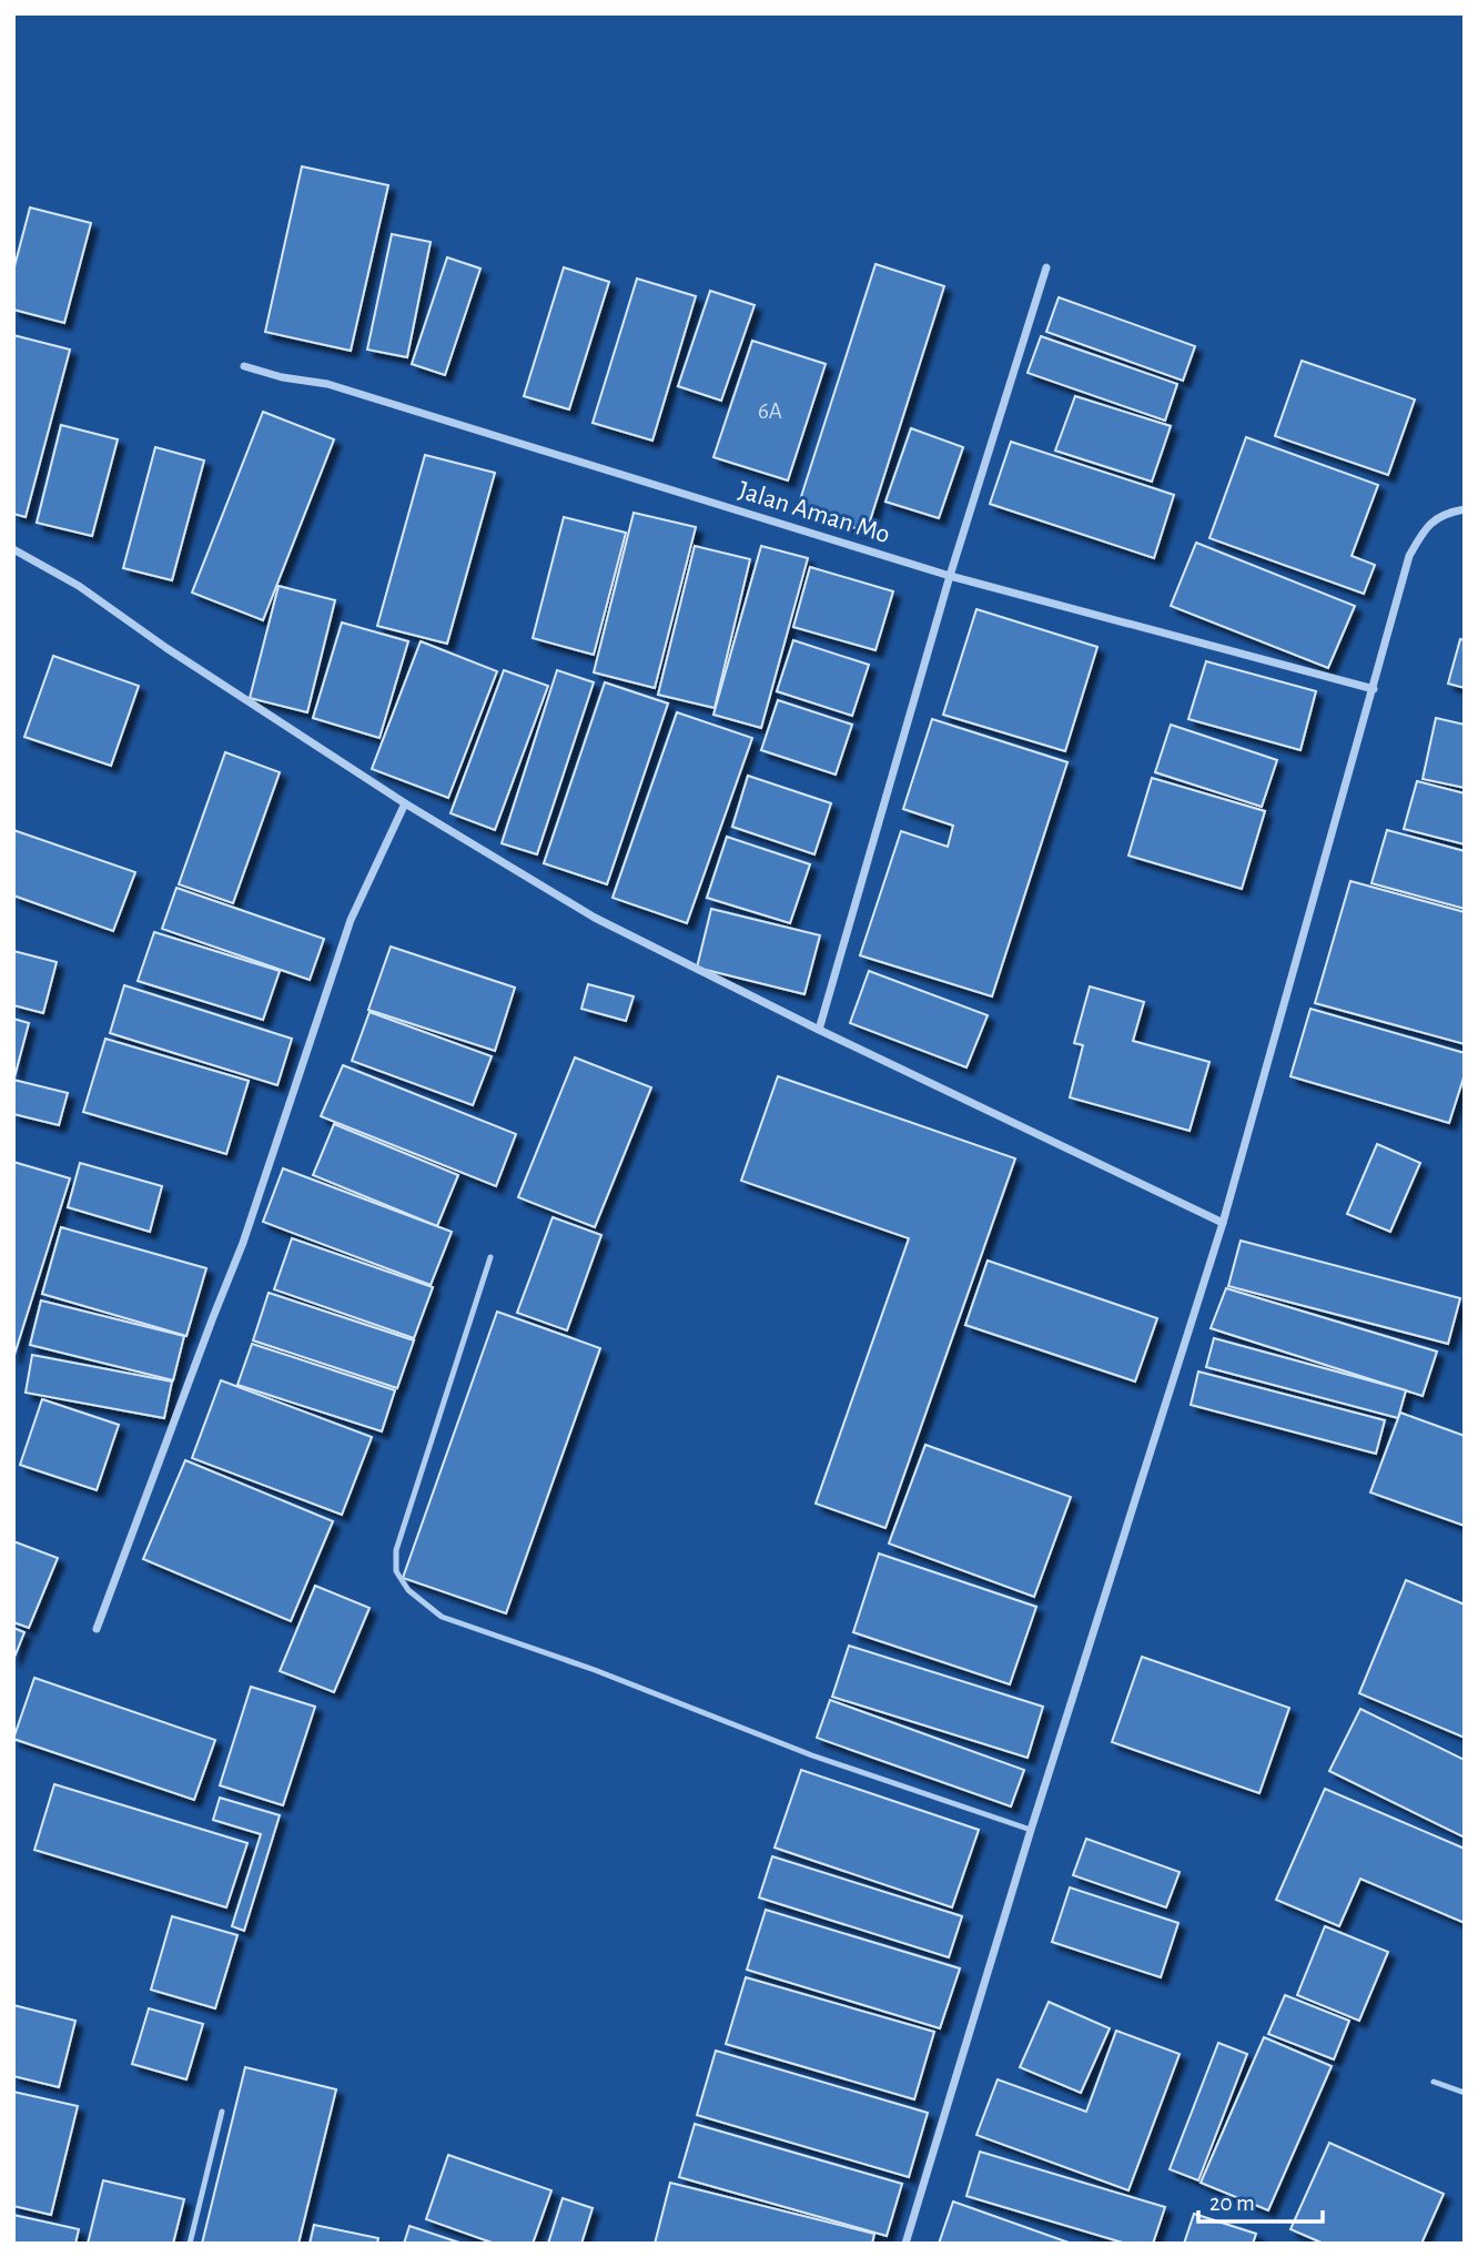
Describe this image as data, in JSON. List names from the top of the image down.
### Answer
{
  "streets": {
    "street": ["Jalan Aman Mo"]
  },
  "house_numbers": ["6A"],
  "scale_bar": "20 m"
}
